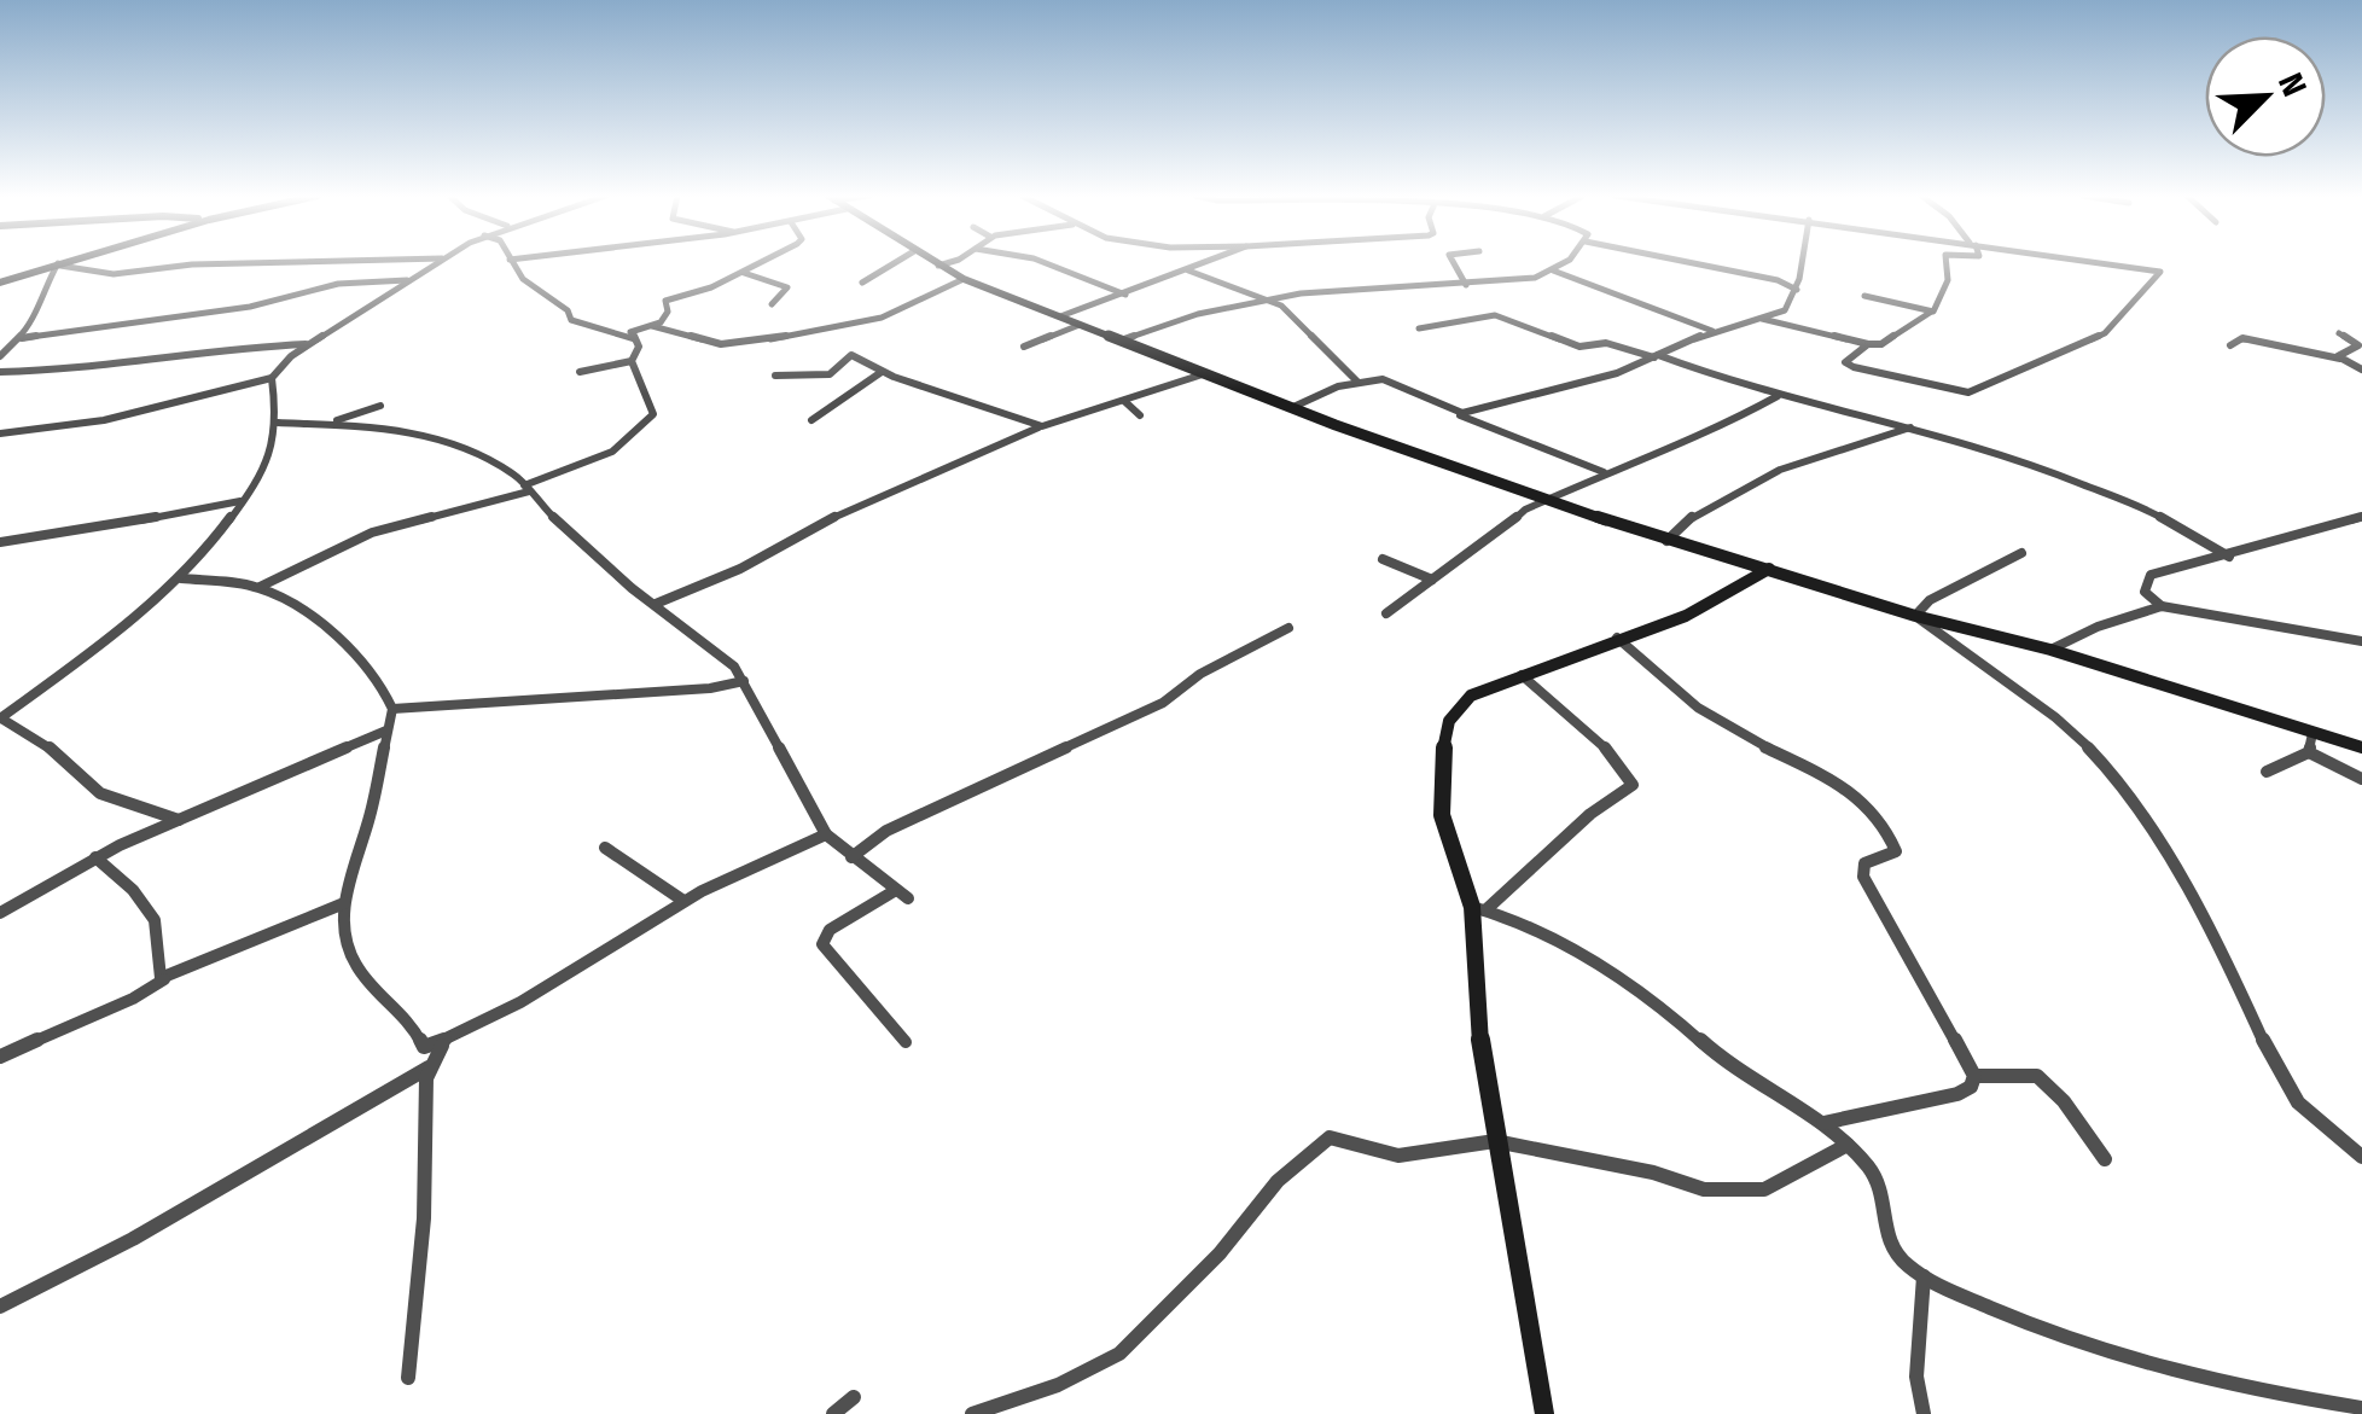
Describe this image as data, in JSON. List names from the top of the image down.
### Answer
{
  "north": "top right"
}
